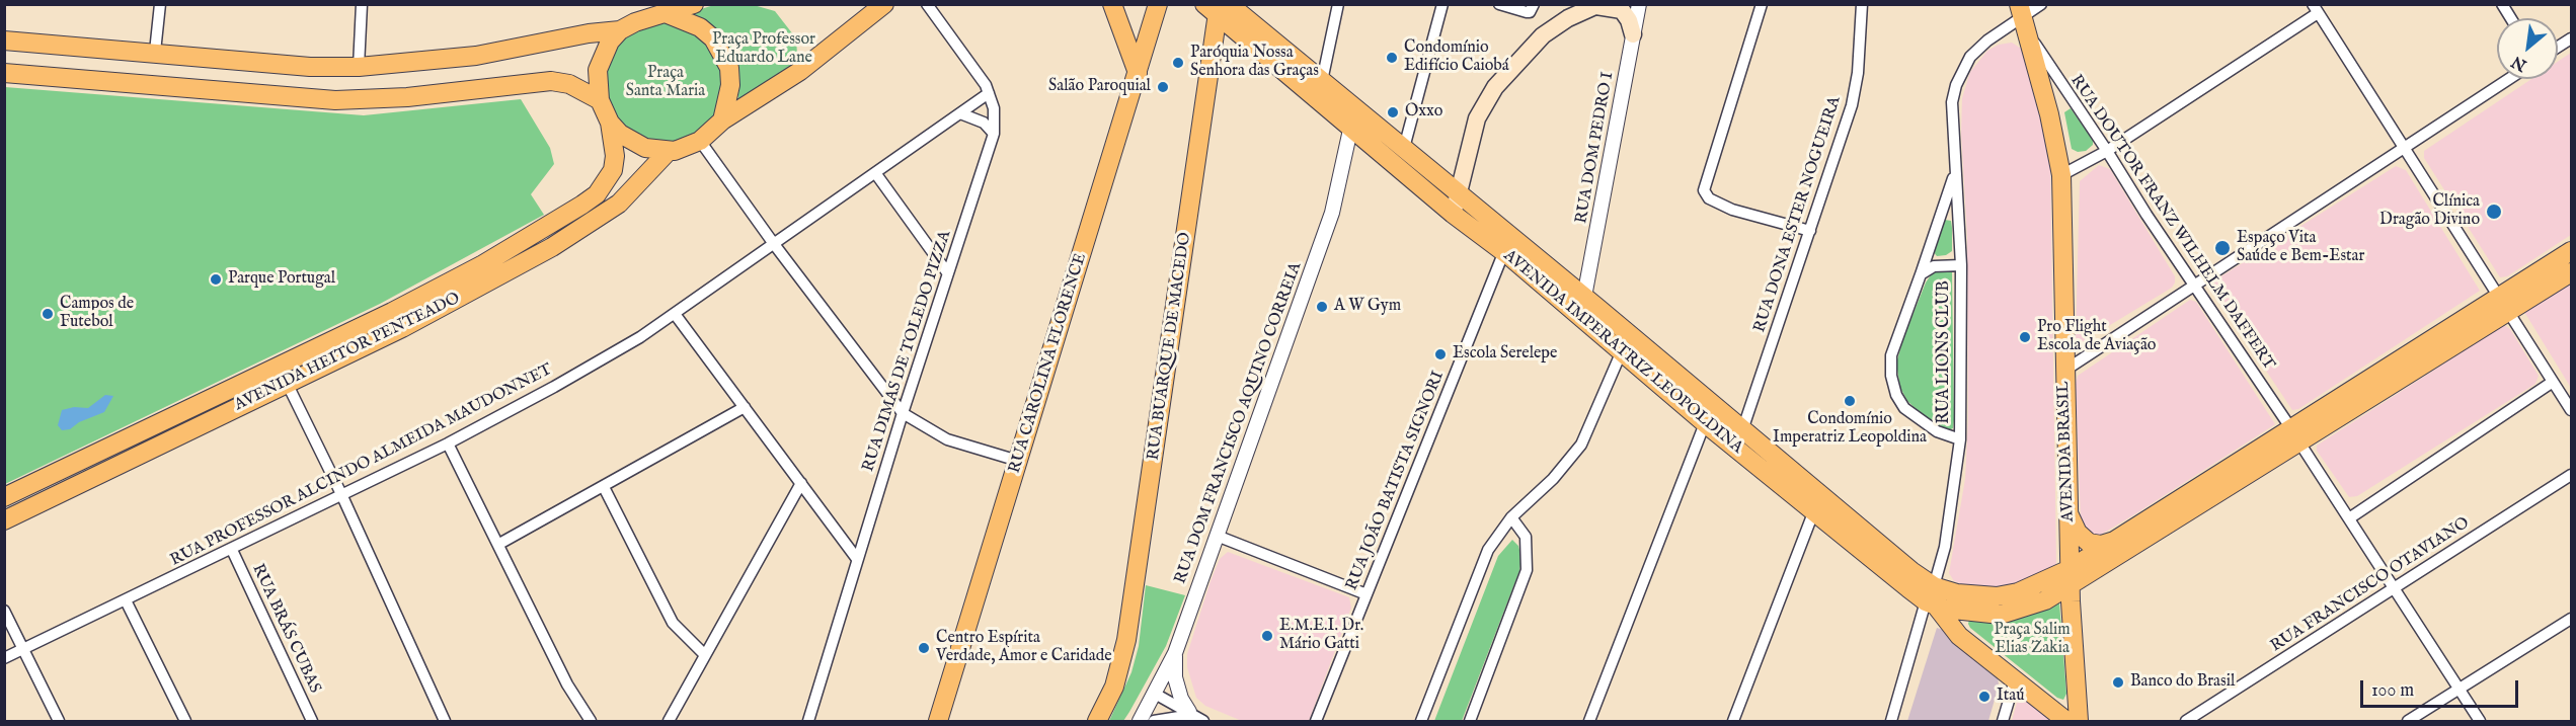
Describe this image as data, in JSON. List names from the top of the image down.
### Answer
{
  "streets": {
    "main road": [
      "RUA BUARQUE DE MACEDO",
      "AVENIDA HEITOR PENTEADO",
      "AVENIDA IMPERATRIZ LEOPOLDINA",
      "RUA CAROLINA FLORENCE",
      "AVENIDA BRASIL"
    ],
    "street": [
      "RUA DOM PEDRO I",
      "RUA DONA ESTER NOGUEIRA",
      "RUA DOUTOR FRANZ WILHELM DAFFERT",
      "RUA DIMAS DE TOLEDO PIZZA",
      "RUA LIONS CLUB",
      "RUA DOM FRANCISCO AQUINO CORREIA",
      "RUA PROFESSOR ALCINDO ALMEIDA MAUDONNET",
      "RUA JOÃO BATISTA SIGNORI",
      "RUA FRANCISCO OTAVIANO",
      "RUA BRÁS CUBAS"
    ]
  },
  "crossings": [
    ["RUA DOM PEDRO I", "AVENIDA IMPERATRIZ LEOPOLDINA"],
    ["RUA DONA ESTER NOGUEIRA", "AVENIDA IMPERATRIZ LEOPOLDINA"],
    ["RUA DOUTOR FRANZ WILHELM DAFFERT", "RUA LIONS CLUB"],
    ["RUA DOUTOR FRANZ WILHELM DAFFERT", "AVENIDA BRASIL"],
    ["RUA DOUTOR FRANZ WILHELM DAFFERT", "RUA FRANCISCO OTAVIANO"],
    ["RUA BUARQUE DE MACEDO", "AVENIDA IMPERATRIZ LEOPOLDINA"],
    ["RUA DIMAS DE TOLEDO PIZZA", "RUA PROFESSOR ALCINDO ALMEIDA MAUDONNET"],
    ["AVENIDA IMPERATRIZ LEOPOLDINA", "RUA LIONS CLUB"],
    ["AVENIDA IMPERATRIZ LEOPOLDINA", "RUA DOM FRANCISCO AQUINO CORREIA"],
    ["AVENIDA IMPERATRIZ LEOPOLDINA", "AVENIDA BRASIL"],
    ["AVENIDA IMPERATRIZ LEOPOLDINA", "RUA JOÃO BATISTA SIGNORI"],
    ["RUA LIONS CLUB", "AVENIDA BRASIL"],
    ["RUA PROFESSOR ALCINDO ALMEIDA MAUDONNET", "RUA BRÁS CUBAS"]
  ],
  "parks": ["Praça Professor Eduardo Lane", "Praça Santa Maria", "Praça Salim Elias Zakia"],
  "places": [
    "Condomínio Edifício Caiobá",
    "Paróquia Nossa Senhora das Graças",
    "Salão Paroquial",
    "Oxxo",
    "Clínica Dragão Divino",
    "Espaço Vita Saúde e Bem-Estar",
    "Parque Portugal",
    "A W Gym",
    "Campos de Futebol",
    "Pro Flight Escola de Aviação",
    "Escola Serelepe",
    "Condomínio Imperatriz Leopoldina",
    "E.M.E.I. Dr. Mário Gatti",
    "Centro Espírita Verdade, Amor e Caridade",
    "Banco do Brasil",
    "Itaú"
  ],
  "scale_bar": "100 m",
  "north": "bottom left"
}
